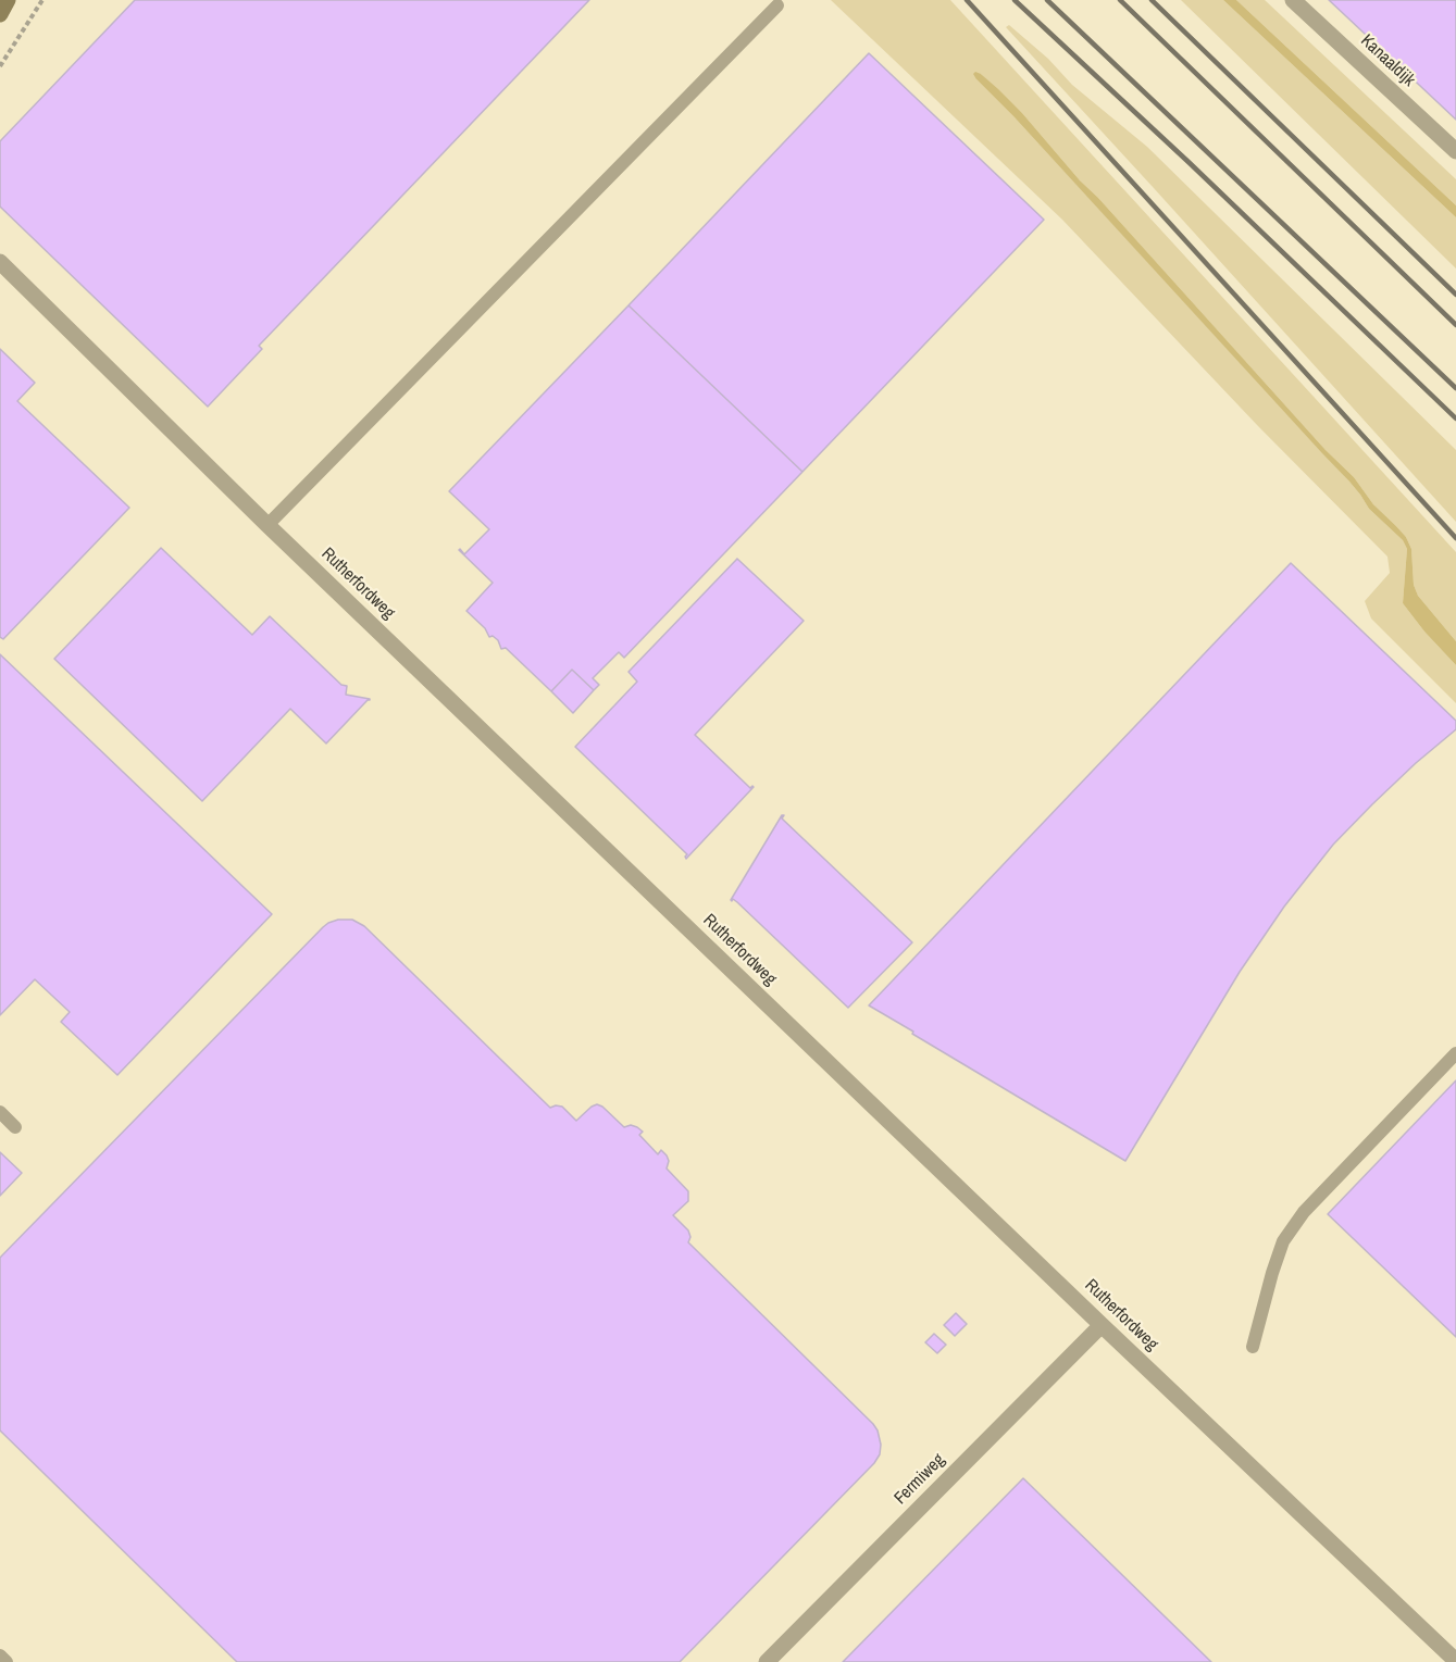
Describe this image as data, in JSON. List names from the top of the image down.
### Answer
{
  "streets": {
    "street": ["Kanaaldijk", "Rutherfordweg", "Fermiweg"]
  },
  "crossings": [
    ["Rutherfordweg", "Fermiweg"]
  ]
}
